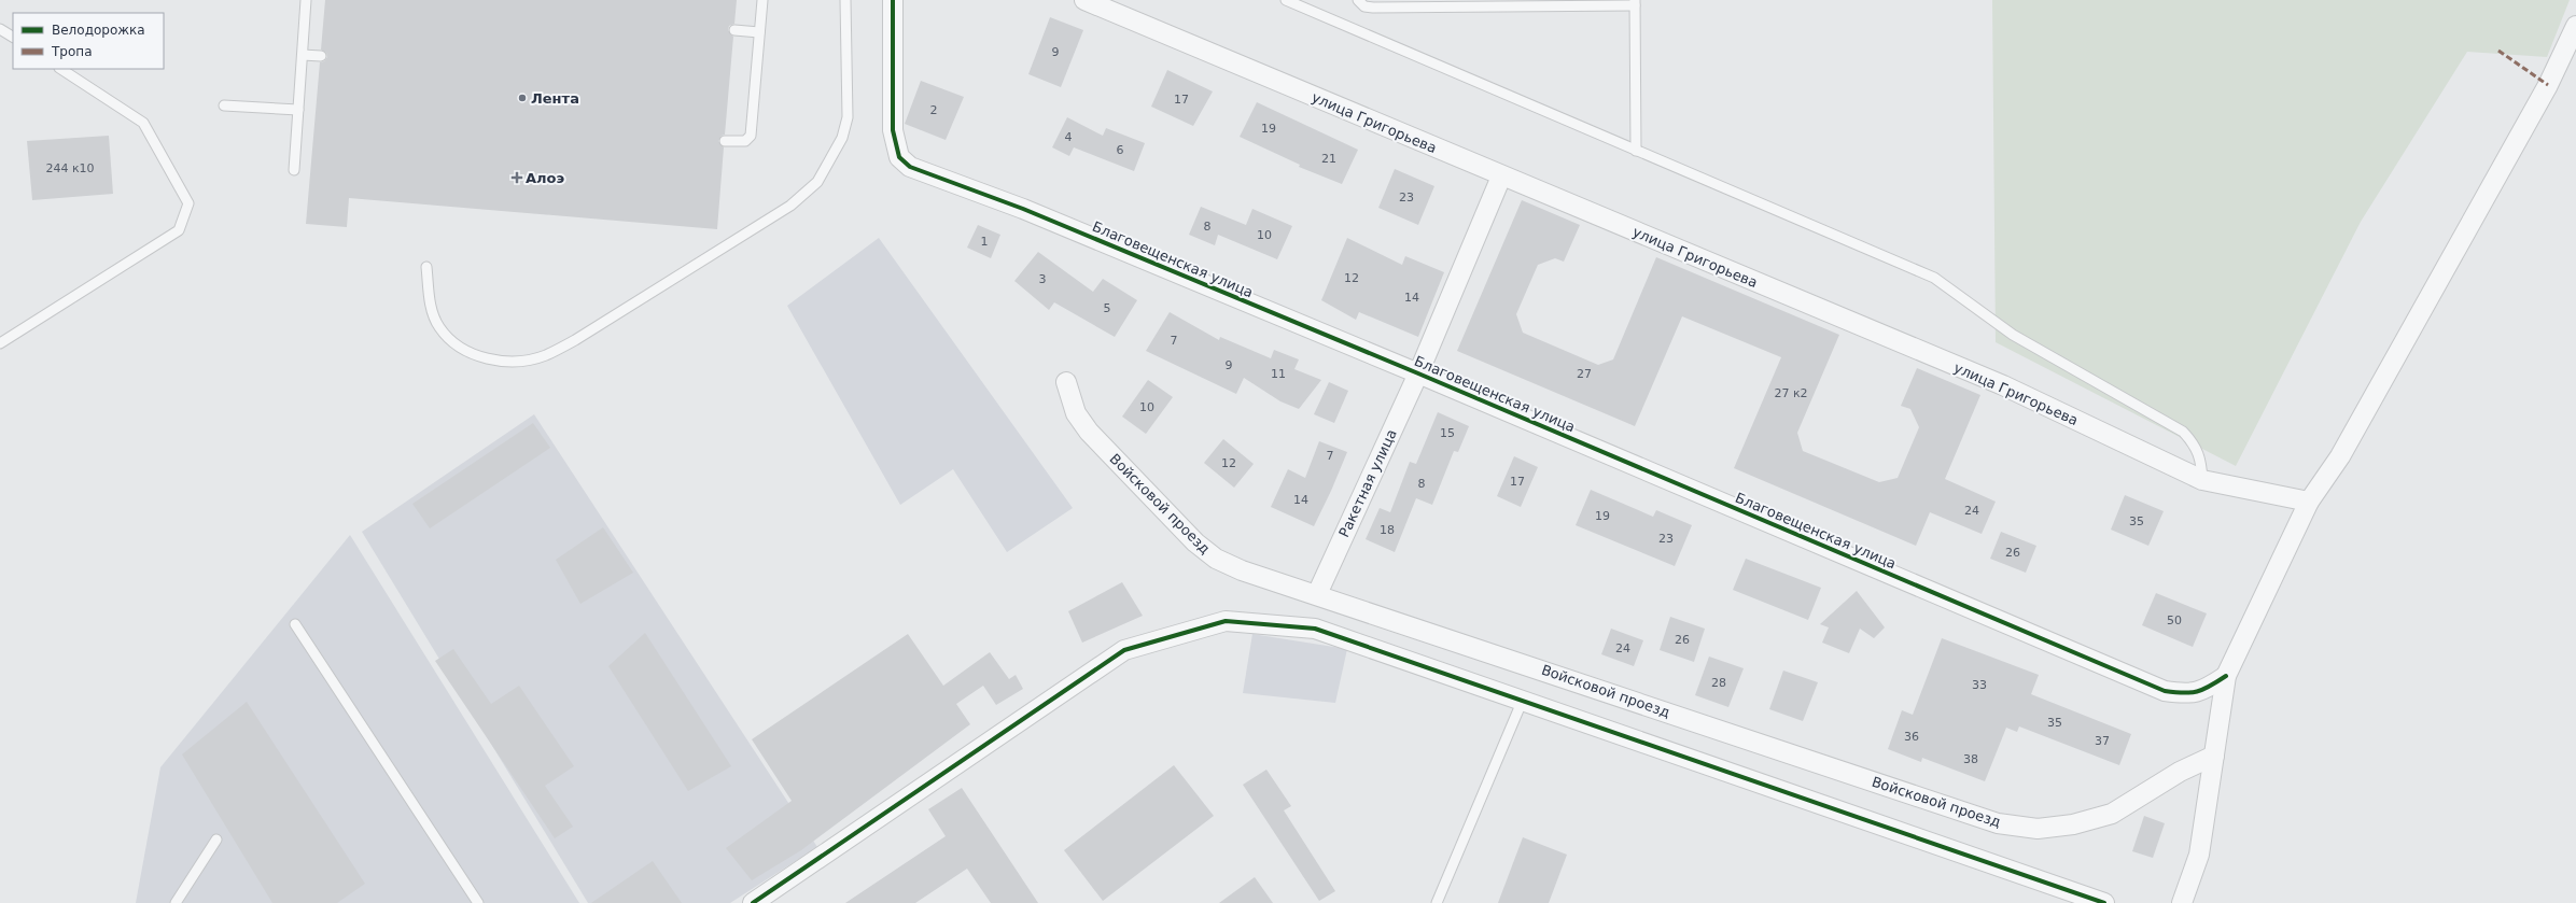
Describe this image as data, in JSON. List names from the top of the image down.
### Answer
{
  "streets": {
    "street": [
      "улица Григорьева",
      "Благовещенская улица",
      "Ракетная улица",
      "Войсковой проезд"
    ]
  },
  "crossings": [
    ["улица Григорьева", "Ракетная улица"],
    ["Благовещенская улица", "Ракетная улица"],
    ["Ракетная улица", "Войсковой проезд"]
  ],
  "places": {
    "other": ["Лента"],
    "health": ["Алоэ"]
  },
  "house_numbers": [
    "9",
    "17",
    "2",
    "19",
    "4",
    "6",
    "21",
    "244 к10",
    "23",
    "8",
    "10",
    "1",
    "12",
    "3",
    "14",
    "5",
    "7",
    "9",
    "11",
    "27",
    "27 к2",
    "10",
    "15",
    "7",
    "12",
    "17",
    "8",
    "14",
    "24",
    "19",
    "35",
    "18",
    "23",
    "26",
    "50",
    "26",
    "24",
    "28",
    "33",
    "35",
    "36",
    "37",
    "38"
  ],
  "legend": ["Велодорожка", "Тропа"]
}
